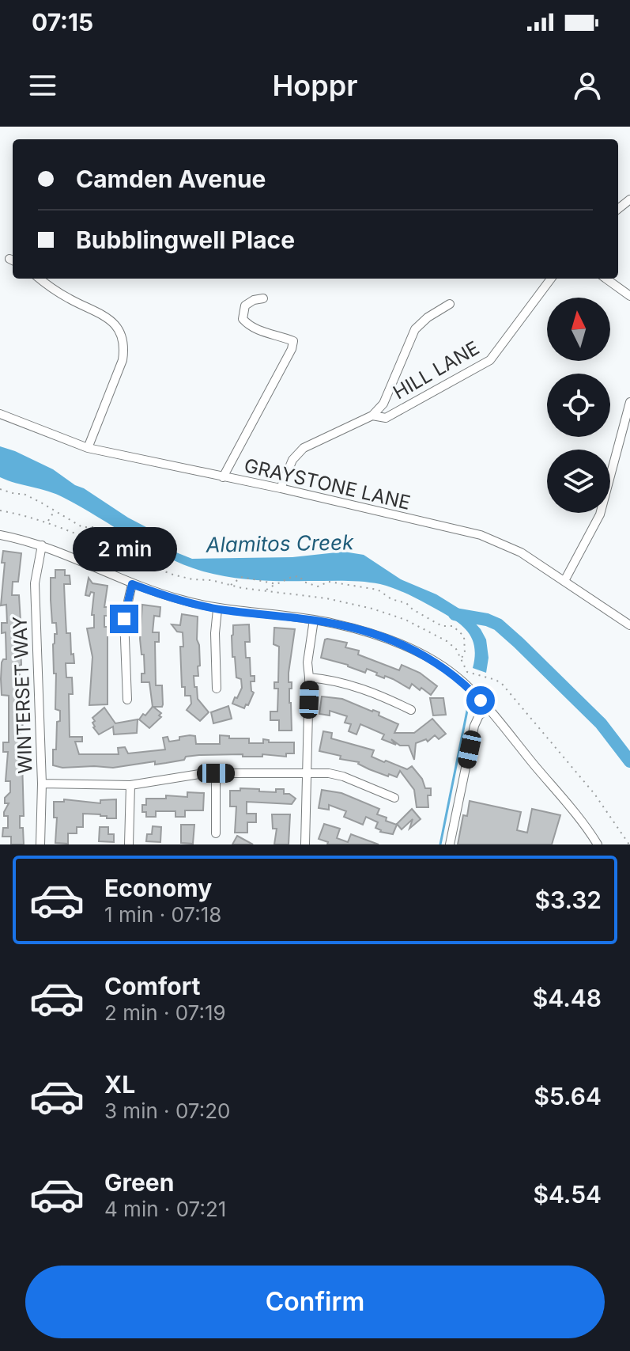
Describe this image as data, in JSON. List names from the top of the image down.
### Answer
{
  "streets": {
    "street": ["HILL LANE", "GRAYSTONE LANE", "WINTERSET WAY"]
  },
  "crossings": [
    ["HILL LANE", "GRAYSTONE LANE"]
  ],
  "water": ["Alamitos Creek"],
  "north": "top",
  "page": {
    "status": "07:15",
    "header": "Hoppr",
    "banner": ["Camden Avenue", "Bubblingwell Place"],
    "bubble": "2 min",
    "list": [
      {
        "name": "Economy",
        "note": "1 min · 07:18",
        "value": "$3.32"
      },
      {
        "name": "Comfort",
        "note": "2 min · 07:19",
        "value": "$4.48"
      },
      {
        "name": "XL",
        "note": "3 min · 07:20",
        "value": "$5.64"
      },
      {
        "name": "Green",
        "note": "4 min · 07:21",
        "value": "$4.54"
      }
    ],
    "buttons": "Confirm"
  }
}
